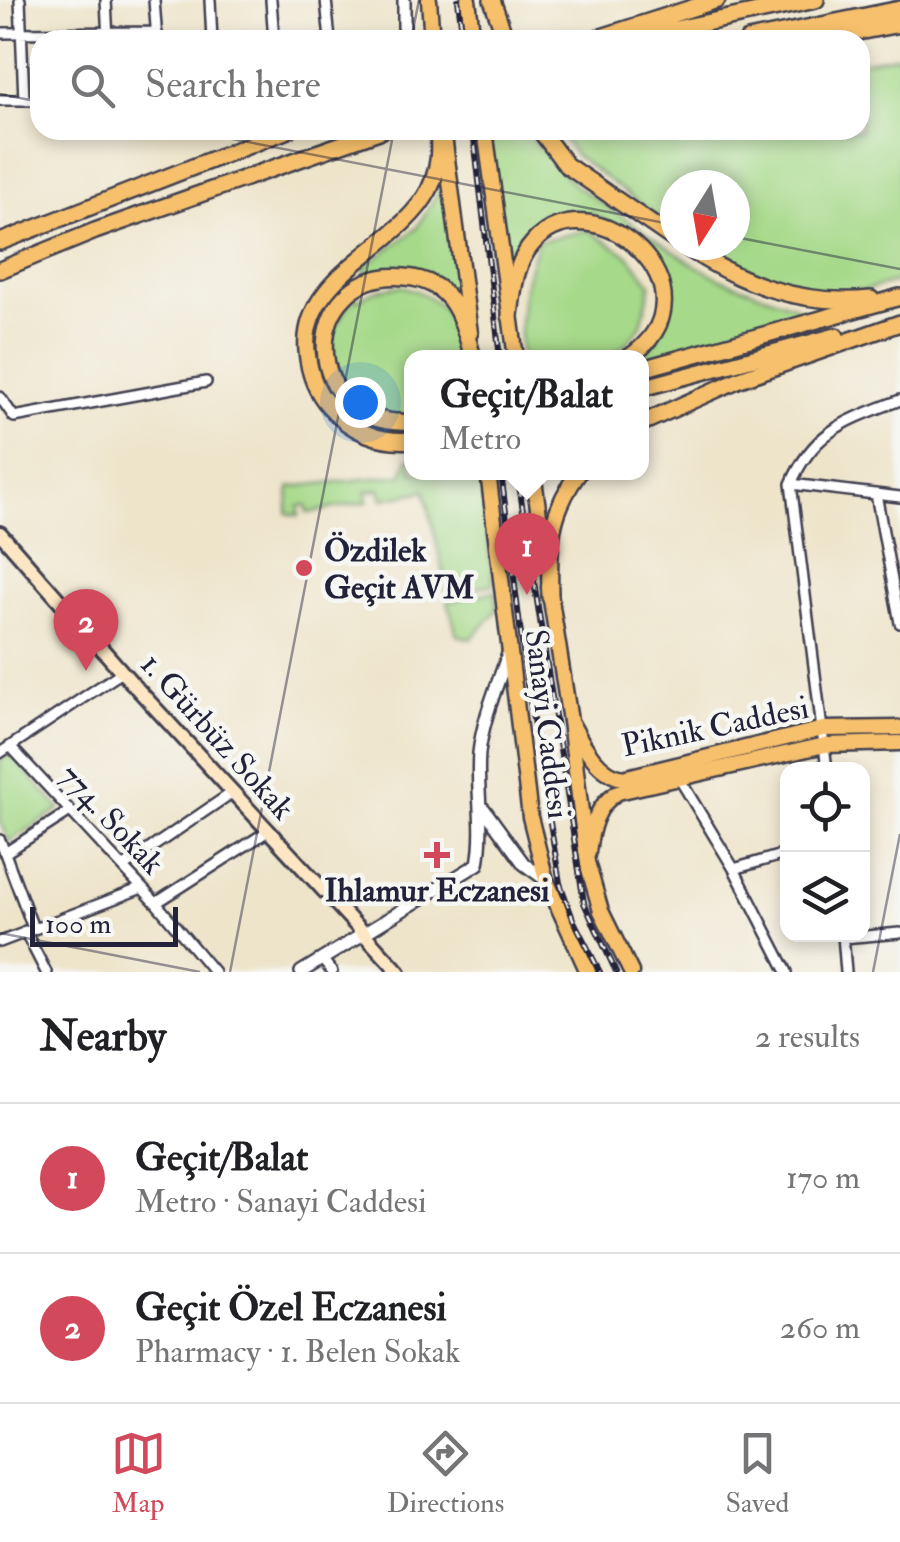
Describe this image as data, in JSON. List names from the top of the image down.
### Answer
{
  "streets": {
    "main road": ["Sanayi Caddesi", "Piknik Caddesi", "1. Gürbüz Sokak"],
    "street": ["774. Sokak"]
  },
  "crossings": [
    ["Sanayi Caddesi", "Piknik Caddesi"]
  ],
  "places": {
    "other": ["Özdilek Geçit AVM"],
    "health": ["Ihlamur Eczanesi"]
  },
  "scale_bar": "100 m",
  "north": "bottom",
  "page": {
    "search": "Search here",
    "popup": ["Geçit/Balat", "Metro"],
    "pins": ["1", "2"],
    "scale": "100 m",
    "heading": ["Nearby", "2 results"],
    "list": [
      {
        "mark": "1",
        "name": "Geçit/Balat",
        "note": "Metro · Sanayi Caddesi",
        "value": "170 m"
      },
      {
        "mark": "2",
        "name": "Geçit Özel Eczanesi",
        "note": "Pharmacy · 1. Belen Sokak",
        "value": "260 m"
      }
    ],
    "nav": ["Map", "Directions", "Saved"]
  }
}
